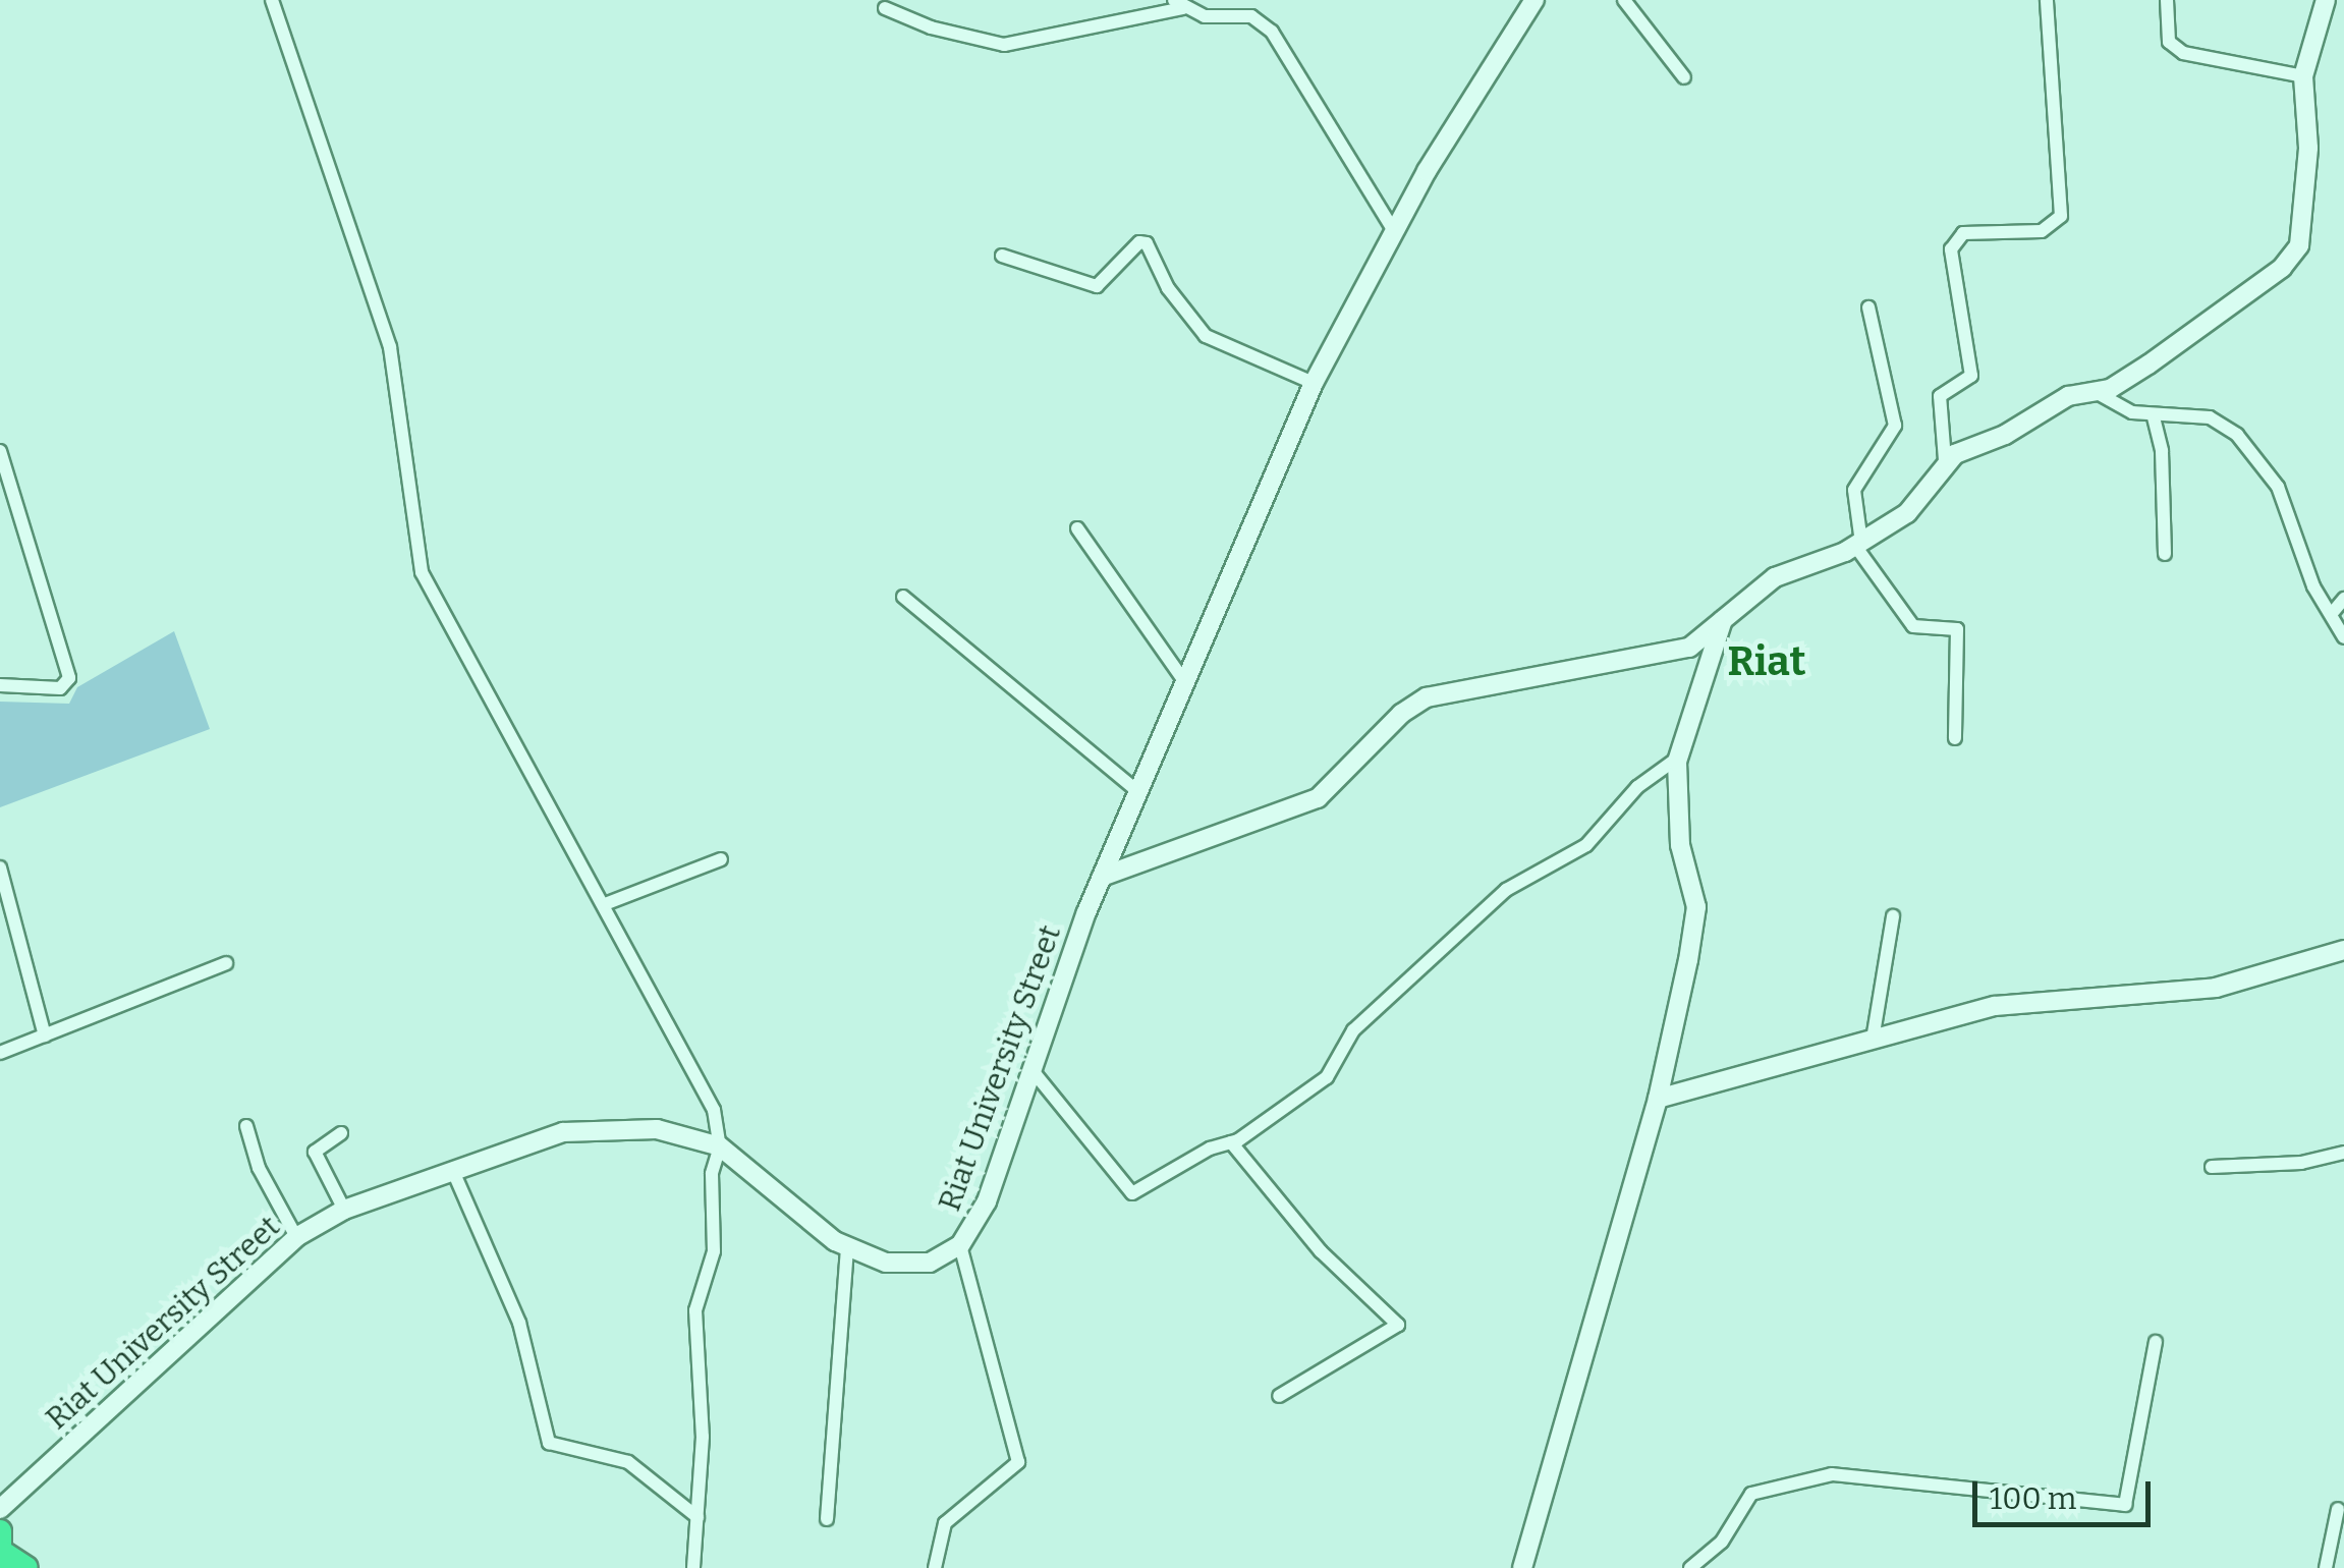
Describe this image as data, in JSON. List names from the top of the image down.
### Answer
{
  "streets": {
    "street": ["Riat University Street"]
  },
  "districts": ["Riat"],
  "scale_bar": "100 m"
}
